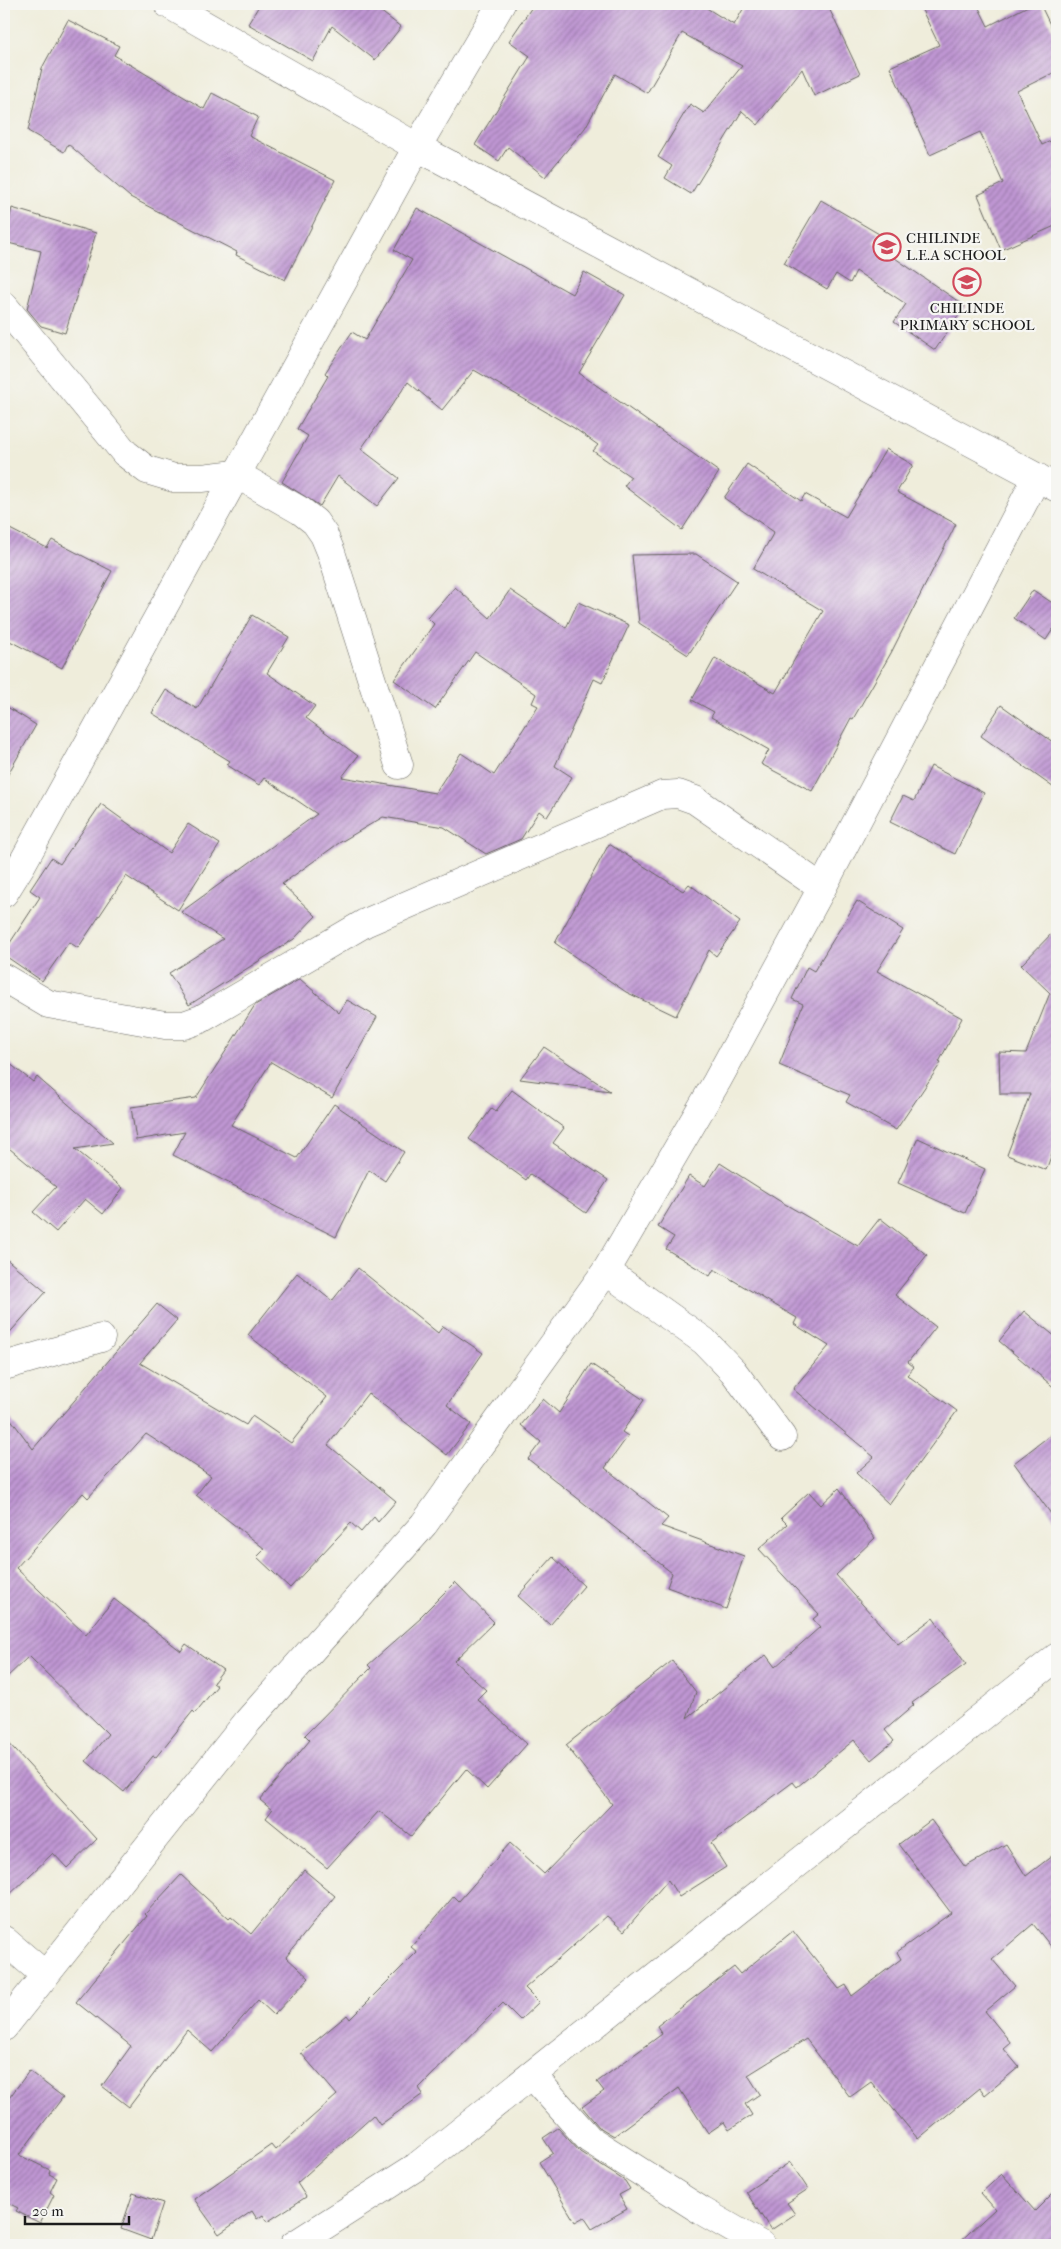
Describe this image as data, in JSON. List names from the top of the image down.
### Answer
{
  "places": {
    "school or university": ["CHILINDE L.E.A SCHOOL", "CHILINDE PRIMARY SCHOOL"]
  },
  "scale_bar": "20 m"
}
